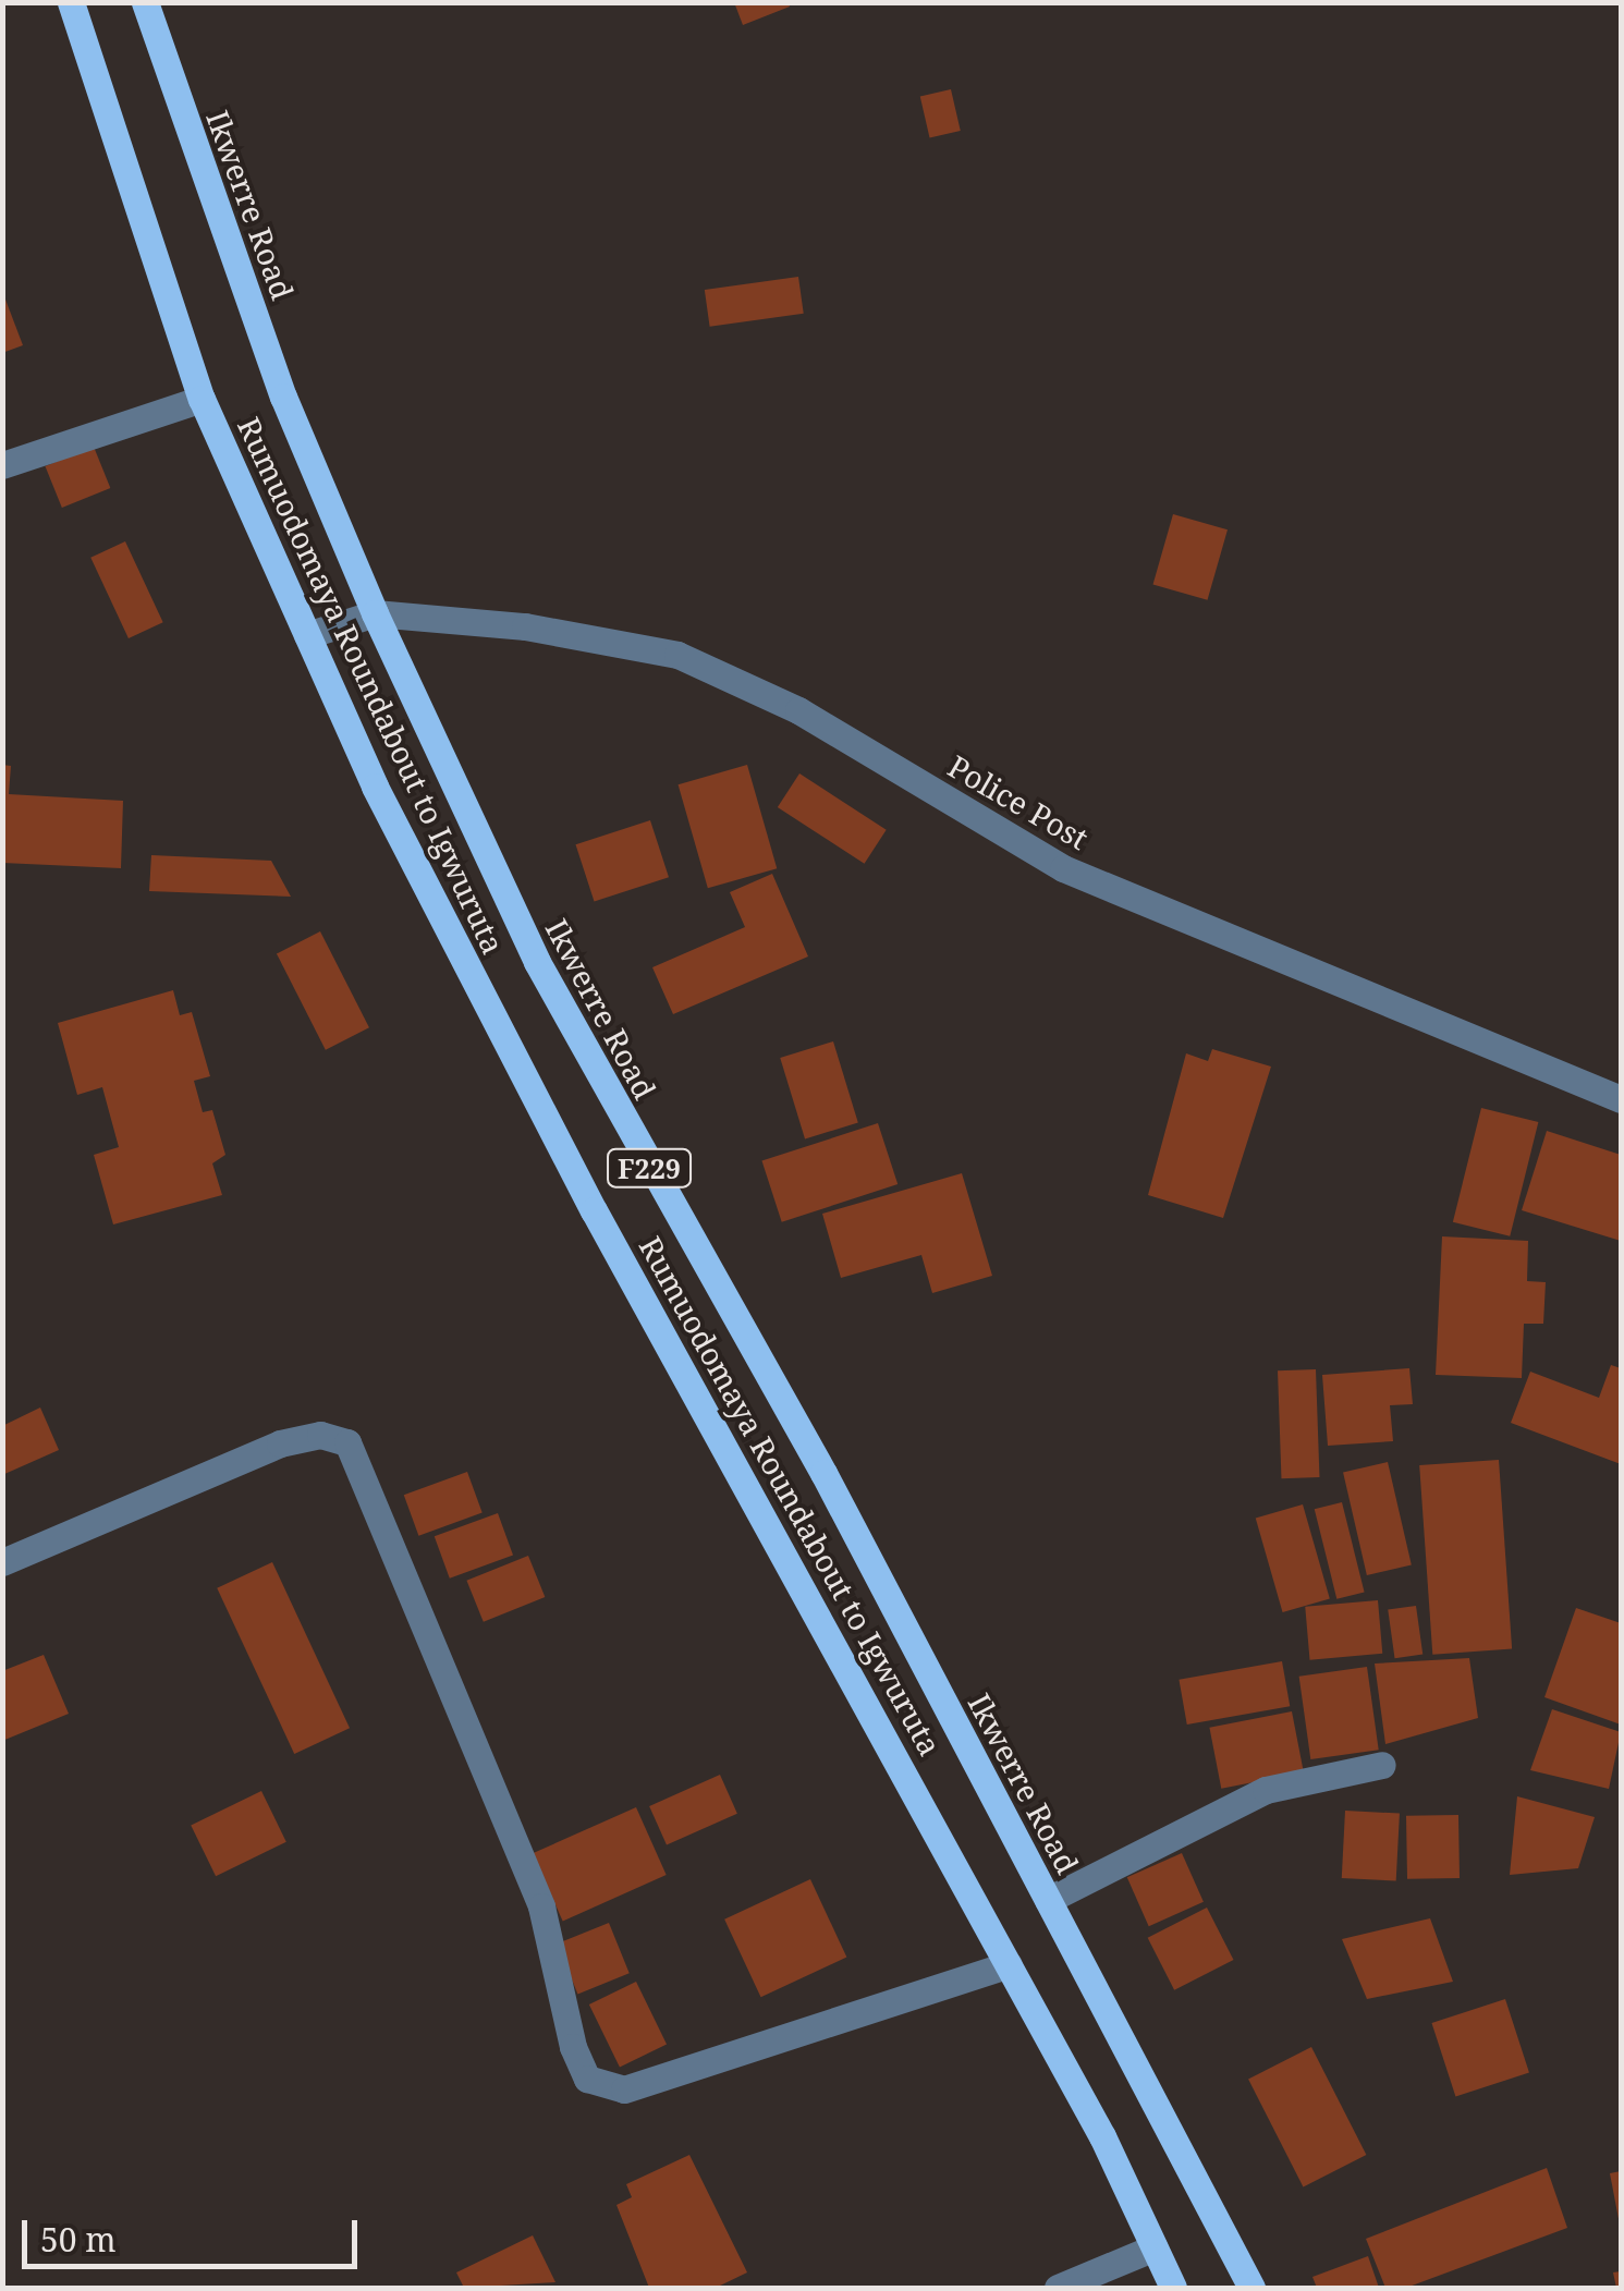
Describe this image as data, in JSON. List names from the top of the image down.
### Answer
{
  "streets": {
    "main road": ["Ikwerre Road", "Rumuodomaya Roundabout to Igwuruta", "F229"],
    "street": ["Police Post"]
  },
  "crossings": [
    ["Ikwerre Road", "Police Post"]
  ],
  "scale_bar": "50 m"
}
